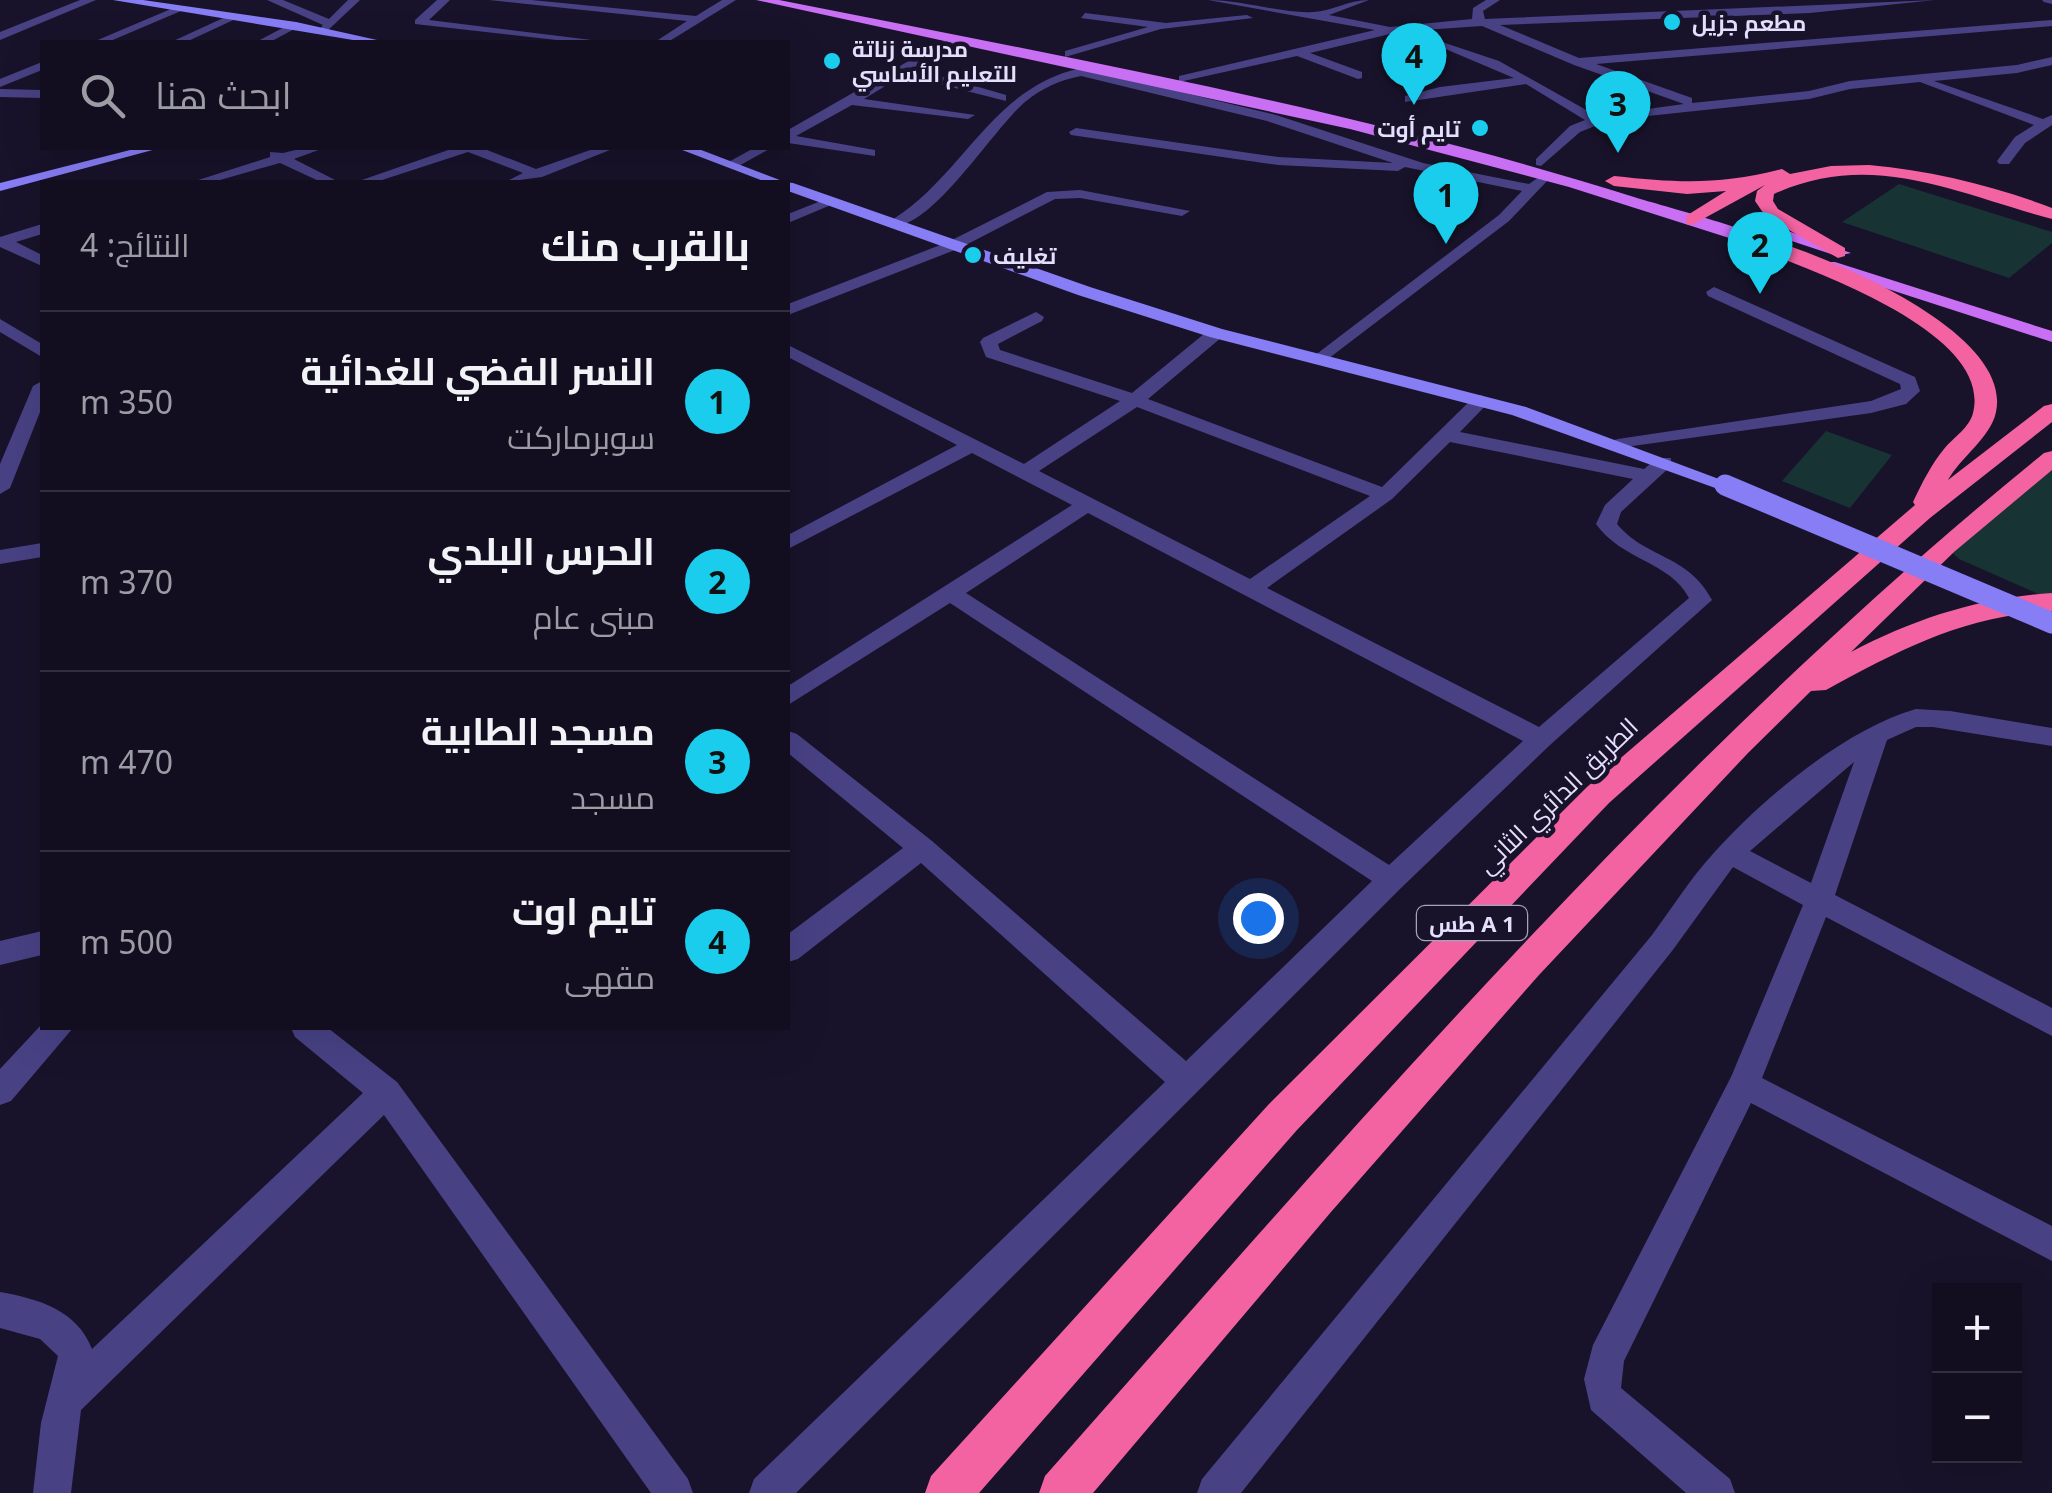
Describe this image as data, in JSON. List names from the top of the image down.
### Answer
{
  "streets": {
    "highway": ["الطريق الدائري الثاني", "طس A 1"]
  },
  "places": [
    "مطعم جزيل",
    "مدرسة زناتة للتعليم الأساسي",
    "تايم أوت",
    "تغليف"
  ],
  "page": {
    "pins": [
      "4",
      "3",
      "1",
      "2"
    ],
    "search": "ابحث هنا",
    "heading": ["بالقرب منك", "النتائج: 4"],
    "list": [
      {
        "mark": "1",
        "name": "النسر الفضي للغدائية",
        "note": "سوبرماركت",
        "value": "350 m"
      },
      {
        "mark": "2",
        "name": "الحرس البلدي",
        "note": "مبنى عام",
        "value": "370 m"
      },
      {
        "mark": "3",
        "name": "مسجد الطابية",
        "note": "مسجد",
        "value": "470 m"
      },
      {
        "mark": "4",
        "name": "تايم اوت",
        "note": "مقهى",
        "value": "500 m"
      }
    ],
    "map_buttons": ["+", "−"]
  }
}
